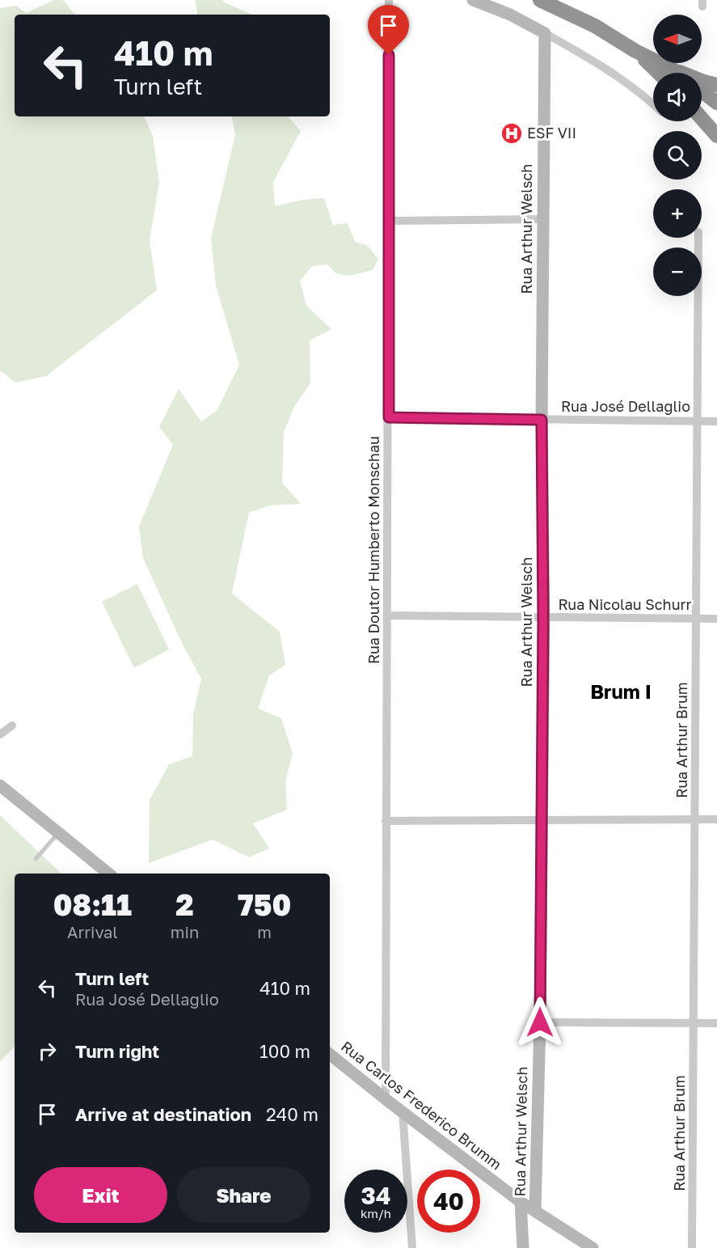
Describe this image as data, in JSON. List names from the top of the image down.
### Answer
{
  "streets": {
    "street": [
      "Rua Arthur Welsch",
      "Rua José Dellaglio",
      "Rua Doutor Humberto Monschau",
      "Rua Nicolau Schurr",
      "Rua Arthur Brum",
      "Rua Carlos Frederico Brumm"
    ]
  },
  "crossings": [
    ["Rua Arthur Welsch", "Rua José Dellaglio"],
    ["Rua Arthur Welsch", "Rua Nicolau Schurr"],
    ["Rua Arthur Welsch", "Rua Carlos Frederico Brumm"],
    ["Rua José Dellaglio", "Rua Doutor Humberto Monschau"],
    ["Rua José Dellaglio", "Rua Arthur Brum"],
    ["Rua Doutor Humberto Monschau", "Rua Nicolau Schurr"],
    ["Rua Doutor Humberto Monschau", "Rua Carlos Frederico Brumm"],
    ["Rua Nicolau Schurr", "Rua Arthur Brum"]
  ],
  "districts": ["Brum I"],
  "places": {
    "hospital": ["ESF VII"]
  },
  "north": "left",
  "page": {
    "map_buttons": ["+", "−"],
    "turn": ["410 m", "Turn left"],
    "eta": [
      "08:11",
      "Arrival",
      "2",
      "min",
      "750",
      "m"
    ],
    "list": [
      {
        "name": "Turn left",
        "note": "Rua José Dellaglio",
        "value": "410 m"
      },
      {
        "name": "Turn right",
        "value": "100 m"
      },
      {
        "name": "Arrive at destination",
        "value": "240 m"
      }
    ],
    "buttons": ["Exit", "Share"],
    "speed": "34 km/h",
    "limit": "40"
  }
}
